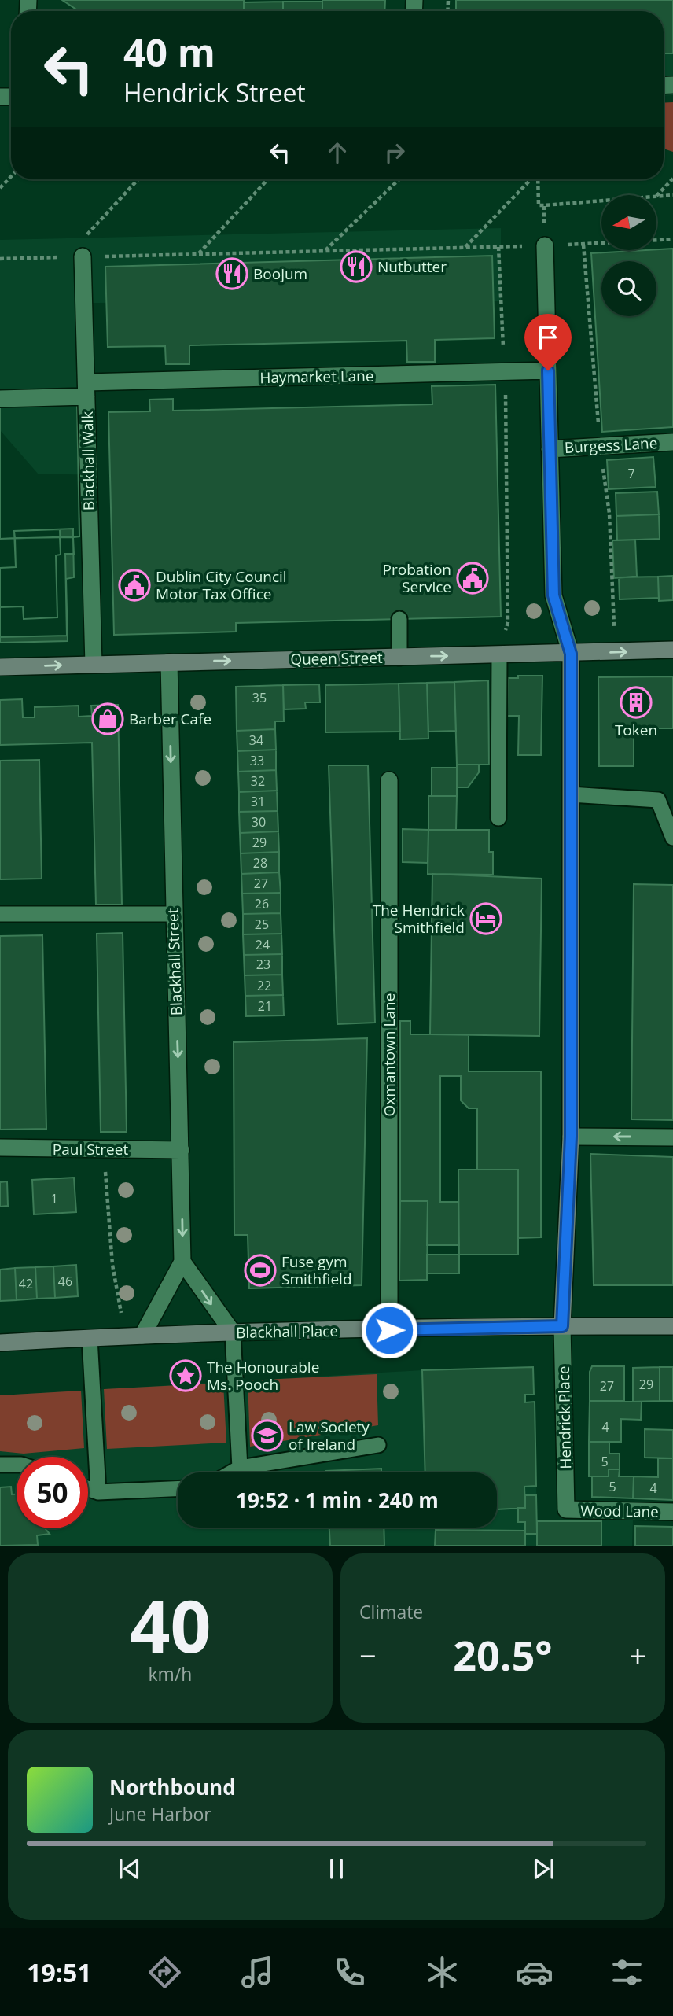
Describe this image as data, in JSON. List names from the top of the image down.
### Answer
{
  "streets": {
    "main road": ["Queen Street", "Blackhall Place"],
    "street": [
      "Haymarket Lane",
      "Burgess Lane",
      "Blackhall Walk",
      "Blackhall Street",
      "Oxmantown Lane",
      "Paul Street",
      "Hendrick Place",
      "Wood Lane"
    ]
  },
  "crossings": [
    ["Haymarket Lane", "Blackhall Walk"],
    ["Blackhall Walk", "Queen Street"],
    ["Queen Street", "Blackhall Street"],
    ["Blackhall Street", "Paul Street"],
    ["Blackhall Street", "Blackhall Place"],
    ["Oxmantown Lane", "Blackhall Place"],
    ["Blackhall Place", "Hendrick Place"],
    ["Hendrick Place", "Wood Lane"]
  ],
  "one_way": ["Queen Street", "Blackhall Street"],
  "places": {
    "restaurant": ["Nutbutter", "Boojum"],
    "public building": ["Probation Service", "Dublin City Council Motor Tax Office"],
    "building": ["Token"],
    "shop": ["Barber Cafe"],
    "hotel": ["The Hendrick Smithfield"],
    "sports": ["Fuse gym Smithfield"],
    "place": ["The Honourable Ms. Pooch"],
    "school or university": ["Law Society of Ireland"]
  },
  "house_numbers": [
    "7",
    "35",
    "34",
    "33",
    "32",
    "31",
    "30",
    "29",
    "28",
    "27",
    "26",
    "25",
    "24",
    "23",
    "22",
    "21",
    "1",
    "46",
    "42",
    "29",
    "27",
    "4",
    "5",
    "5",
    "4"
  ],
  "north": "left",
  "page": {
    "turn": ["40 m", "Hendrick Street"],
    "limit": "50",
    "trip": "19:52 · 1 min · 240 m",
    "tile": [
      ["40", "km/h"],
      "Climate"
    ],
    "heat": ["−", "20.5°", "+"],
    "song": ["Northbound", "June Harbor"],
    "tabs": "19:51"
  }
}
